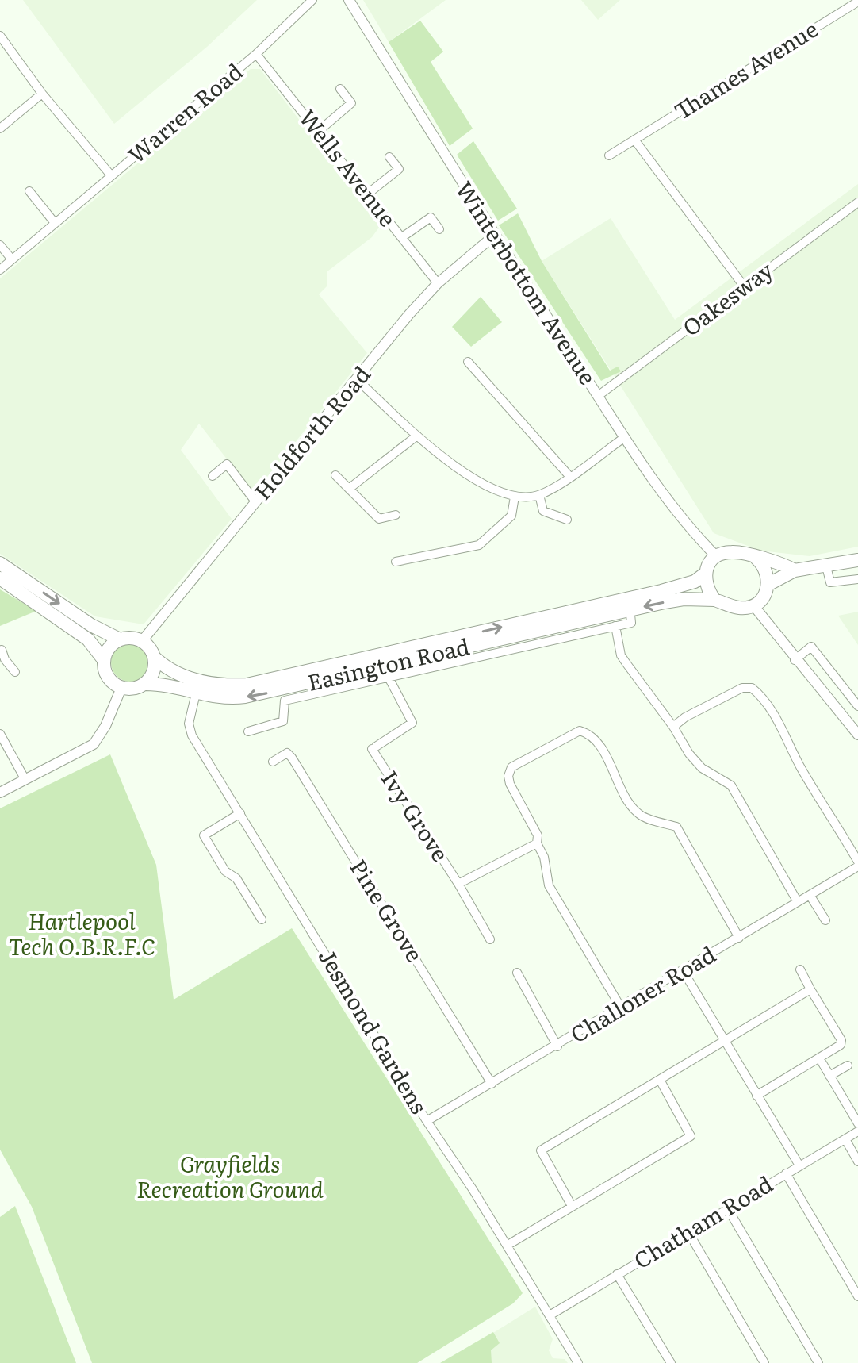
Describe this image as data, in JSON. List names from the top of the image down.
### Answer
{
  "streets": {
    "highway": ["Easington Road"],
    "street": [
      "Thames Avenue",
      "Warren Road",
      "Wells Avenue",
      "Winterbottom Avenue",
      "Oakesway",
      "Holdforth Road",
      "Ivy Grove",
      "Pine Grove",
      "Challoner Road",
      "Jesmond Gardens",
      "Chatham Road"
    ]
  },
  "crossings": [
    ["Warren Road", "Wells Avenue"],
    ["Wells Avenue", "Holdforth Road"],
    ["Winterbottom Avenue", "Oakesway"],
    ["Winterbottom Avenue", "Holdforth Road"],
    ["Winterbottom Avenue", "Easington Road"],
    ["Holdforth Road", "Easington Road"],
    ["Easington Road", "Ivy Grove"],
    ["Easington Road", "Jesmond Gardens"],
    ["Pine Grove", "Challoner Road"],
    ["Challoner Road", "Jesmond Gardens"],
    ["Jesmond Gardens", "Chatham Road"]
  ],
  "parks": ["Hartlepool Tech O.B.R.F.C", "Grayfields Recreation Ground"]
}
